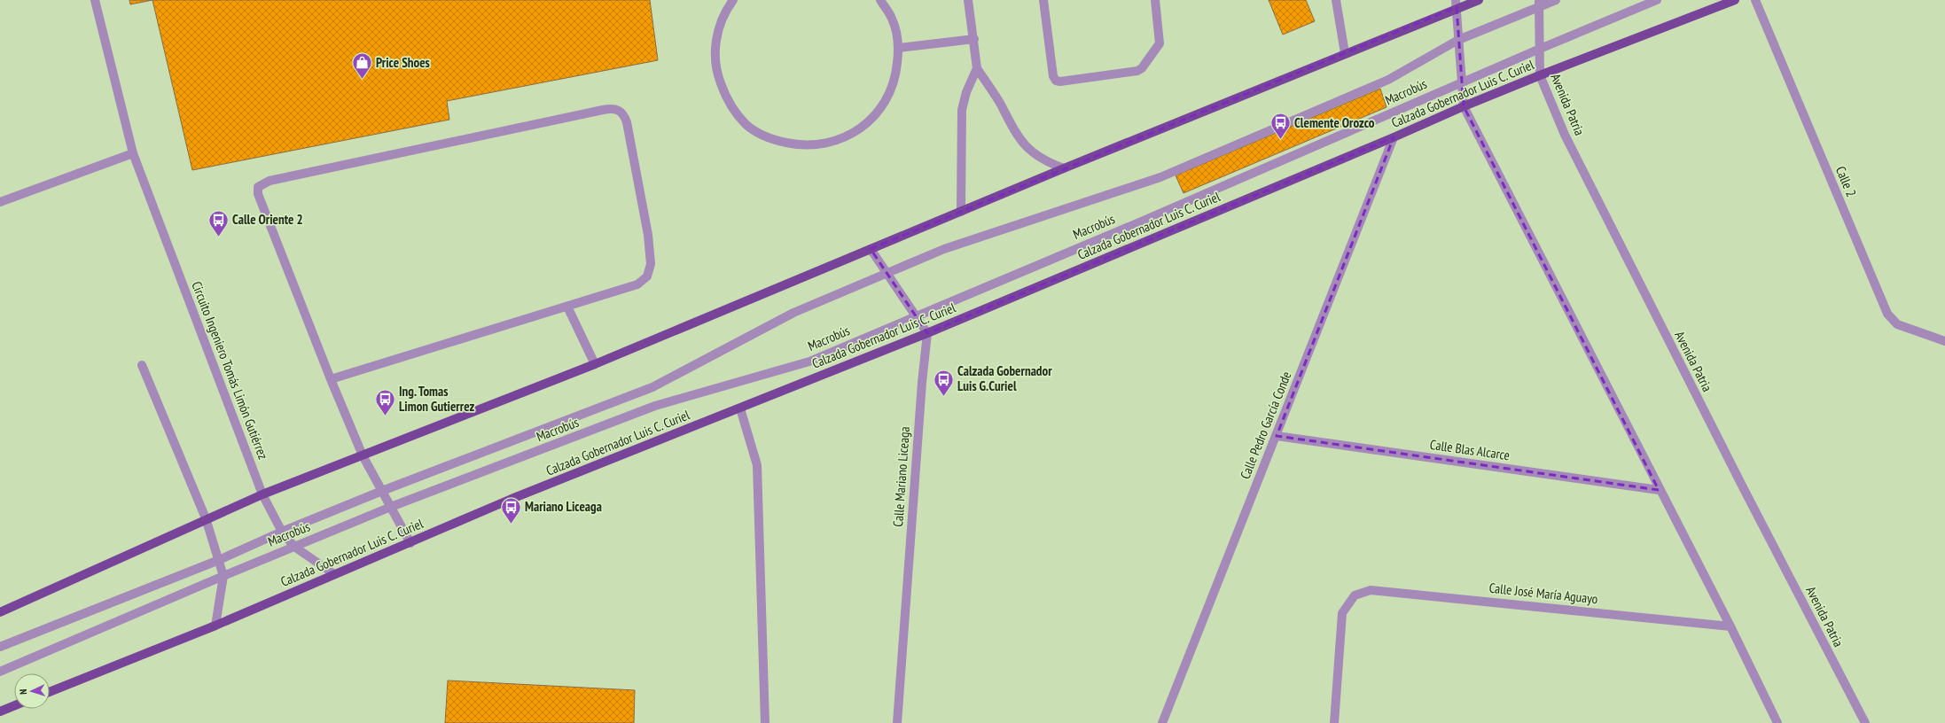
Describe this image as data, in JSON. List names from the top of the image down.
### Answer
{
  "streets": {
    "main road": ["Calzada Gobernador Luis C. Curiel"],
    "street": [
      "Macrobús",
      "Avenida Patria",
      "Calle 2",
      "Circuito Ingeniero Tomás Limón Gutiérrez",
      "Calle Pedro García Conde",
      "Calle Blas Alcarce",
      "Calle Mariano Liceaga",
      "Calle José María Aguayo"
    ]
  },
  "crossings": [
    ["Macrobús", "Avenida Patria"],
    ["Macrobús", "Circuito Ingeniero Tomás Limón Gutiérrez"],
    ["Calzada Gobernador Luis C. Curiel", "Avenida Patria"],
    ["Calzada Gobernador Luis C. Curiel", "Circuito Ingeniero Tomás Limón Gutiérrez"],
    ["Calzada Gobernador Luis C. Curiel", "Calle Pedro García Conde"],
    ["Calzada Gobernador Luis C. Curiel", "Calle Mariano Liceaga"],
    ["Calle Pedro García Conde", "Calle Blas Alcarce"]
  ],
  "places": {
    "shop": ["Price Shoes"],
    "bus stop": [
      "Clemente Orozco",
      "Calle Oriente 2",
      "Calzada Gobernador Luis G.Curiel",
      "Ing. Tomas Limon Gutierrez",
      "Mariano Liceaga"
    ]
  },
  "north": "left"
}
